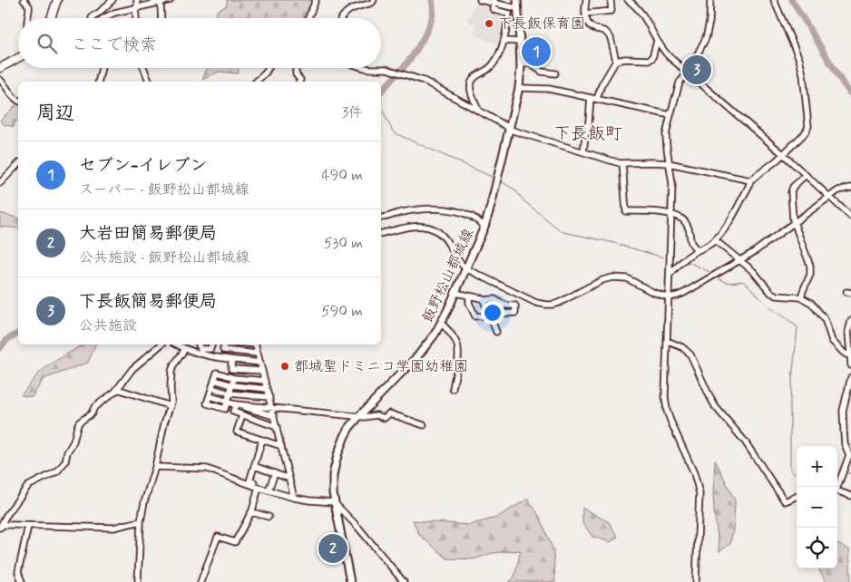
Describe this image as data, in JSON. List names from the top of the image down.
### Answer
{
  "streets": {
    "main road": ["飯野松山都城線"]
  },
  "districts": ["下長飯町"],
  "places": ["下長飯保育園", "都城聖ドミニコ学園幼稚園"],
  "page": {
    "search": "ここで検索",
    "pins": ["1", "3", "2"],
    "heading": ["周辺", "3件"],
    "list": [
      {
        "mark": "1",
        "name": "セブン-イレブン",
        "note": "スーパー · 飯野松山都城線",
        "value": "490 m"
      },
      {
        "mark": "2",
        "name": "大岩田簡易郵便局",
        "note": "公共施設 · 飯野松山都城線",
        "value": "530 m"
      },
      {
        "mark": "3",
        "name": "下長飯簡易郵便局",
        "note": "公共施設",
        "value": "590 m"
      }
    ],
    "map_buttons": ["+", "−"]
  }
}
